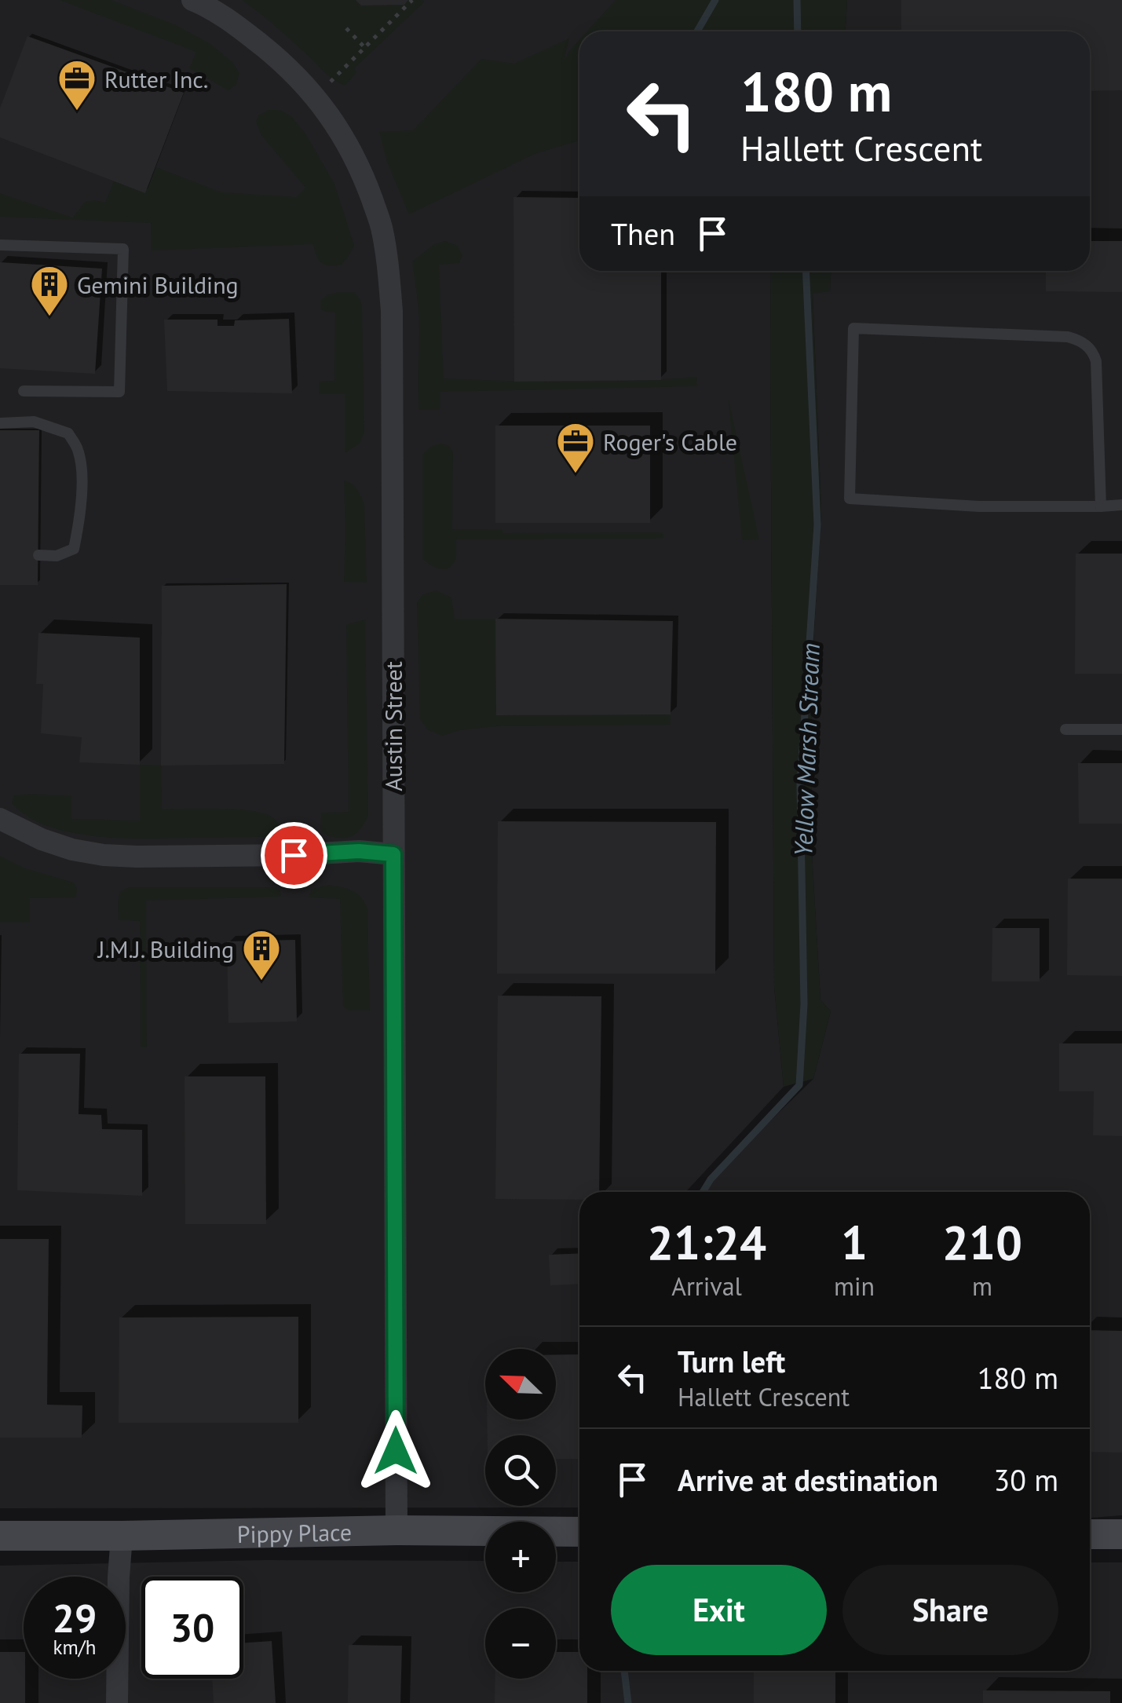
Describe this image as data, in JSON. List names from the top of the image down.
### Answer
{
  "streets": {
    "street": ["Austin Street", "Pippy Place"]
  },
  "crossings": [
    ["Austin Street", "Pippy Place"]
  ],
  "water": ["Yellow Marsh Stream"],
  "places": {
    "office": ["Rutter Inc.", "Roger's Cable"],
    "building": ["Gemini Building", "J.M.J. Building"]
  },
  "north": "top left",
  "page": {
    "turn": ["180 m", "Hallett Crescent"],
    "then": "Then",
    "eta": [
      "21:24",
      "Arrival",
      "1",
      "min",
      "210",
      "m"
    ],
    "list": [
      {
        "name": "Turn left",
        "note": "Hallett Crescent",
        "value": "180 m"
      },
      {
        "name": "Arrive at destination",
        "value": "30 m"
      }
    ],
    "map_buttons": ["+", "−"],
    "buttons": ["Exit", "Share"],
    "speed": "29 km/h",
    "limit": "30"
  }
}
